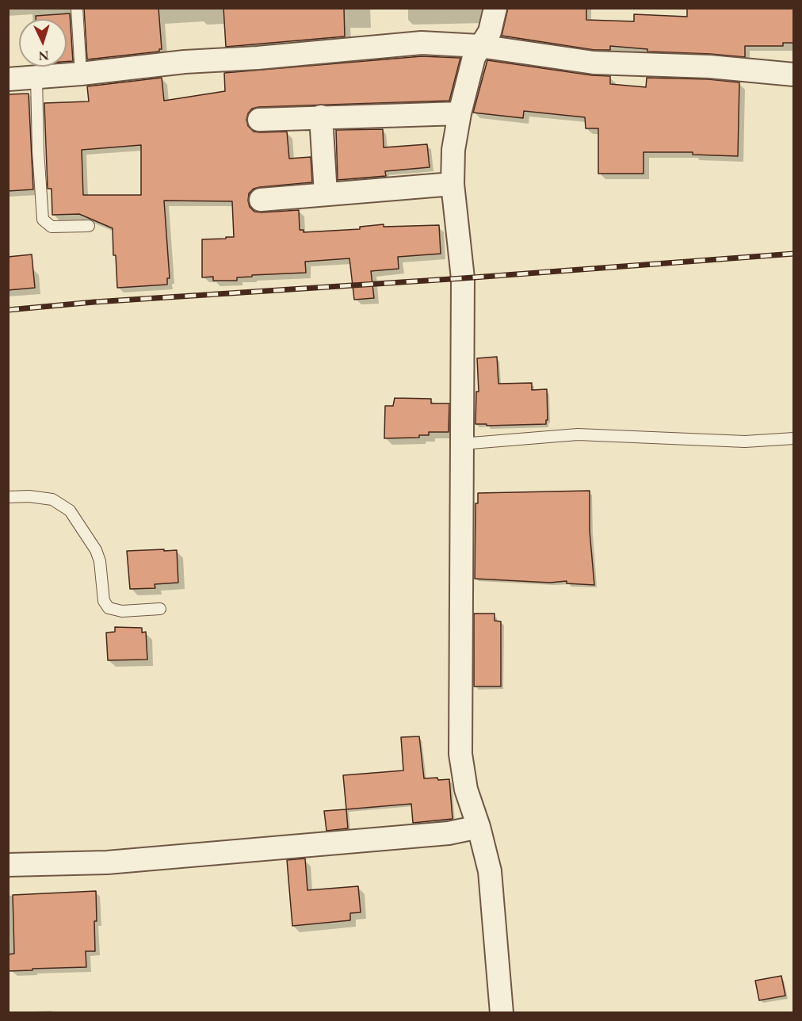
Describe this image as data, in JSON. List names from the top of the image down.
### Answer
{
  "north": "bottom"
}
